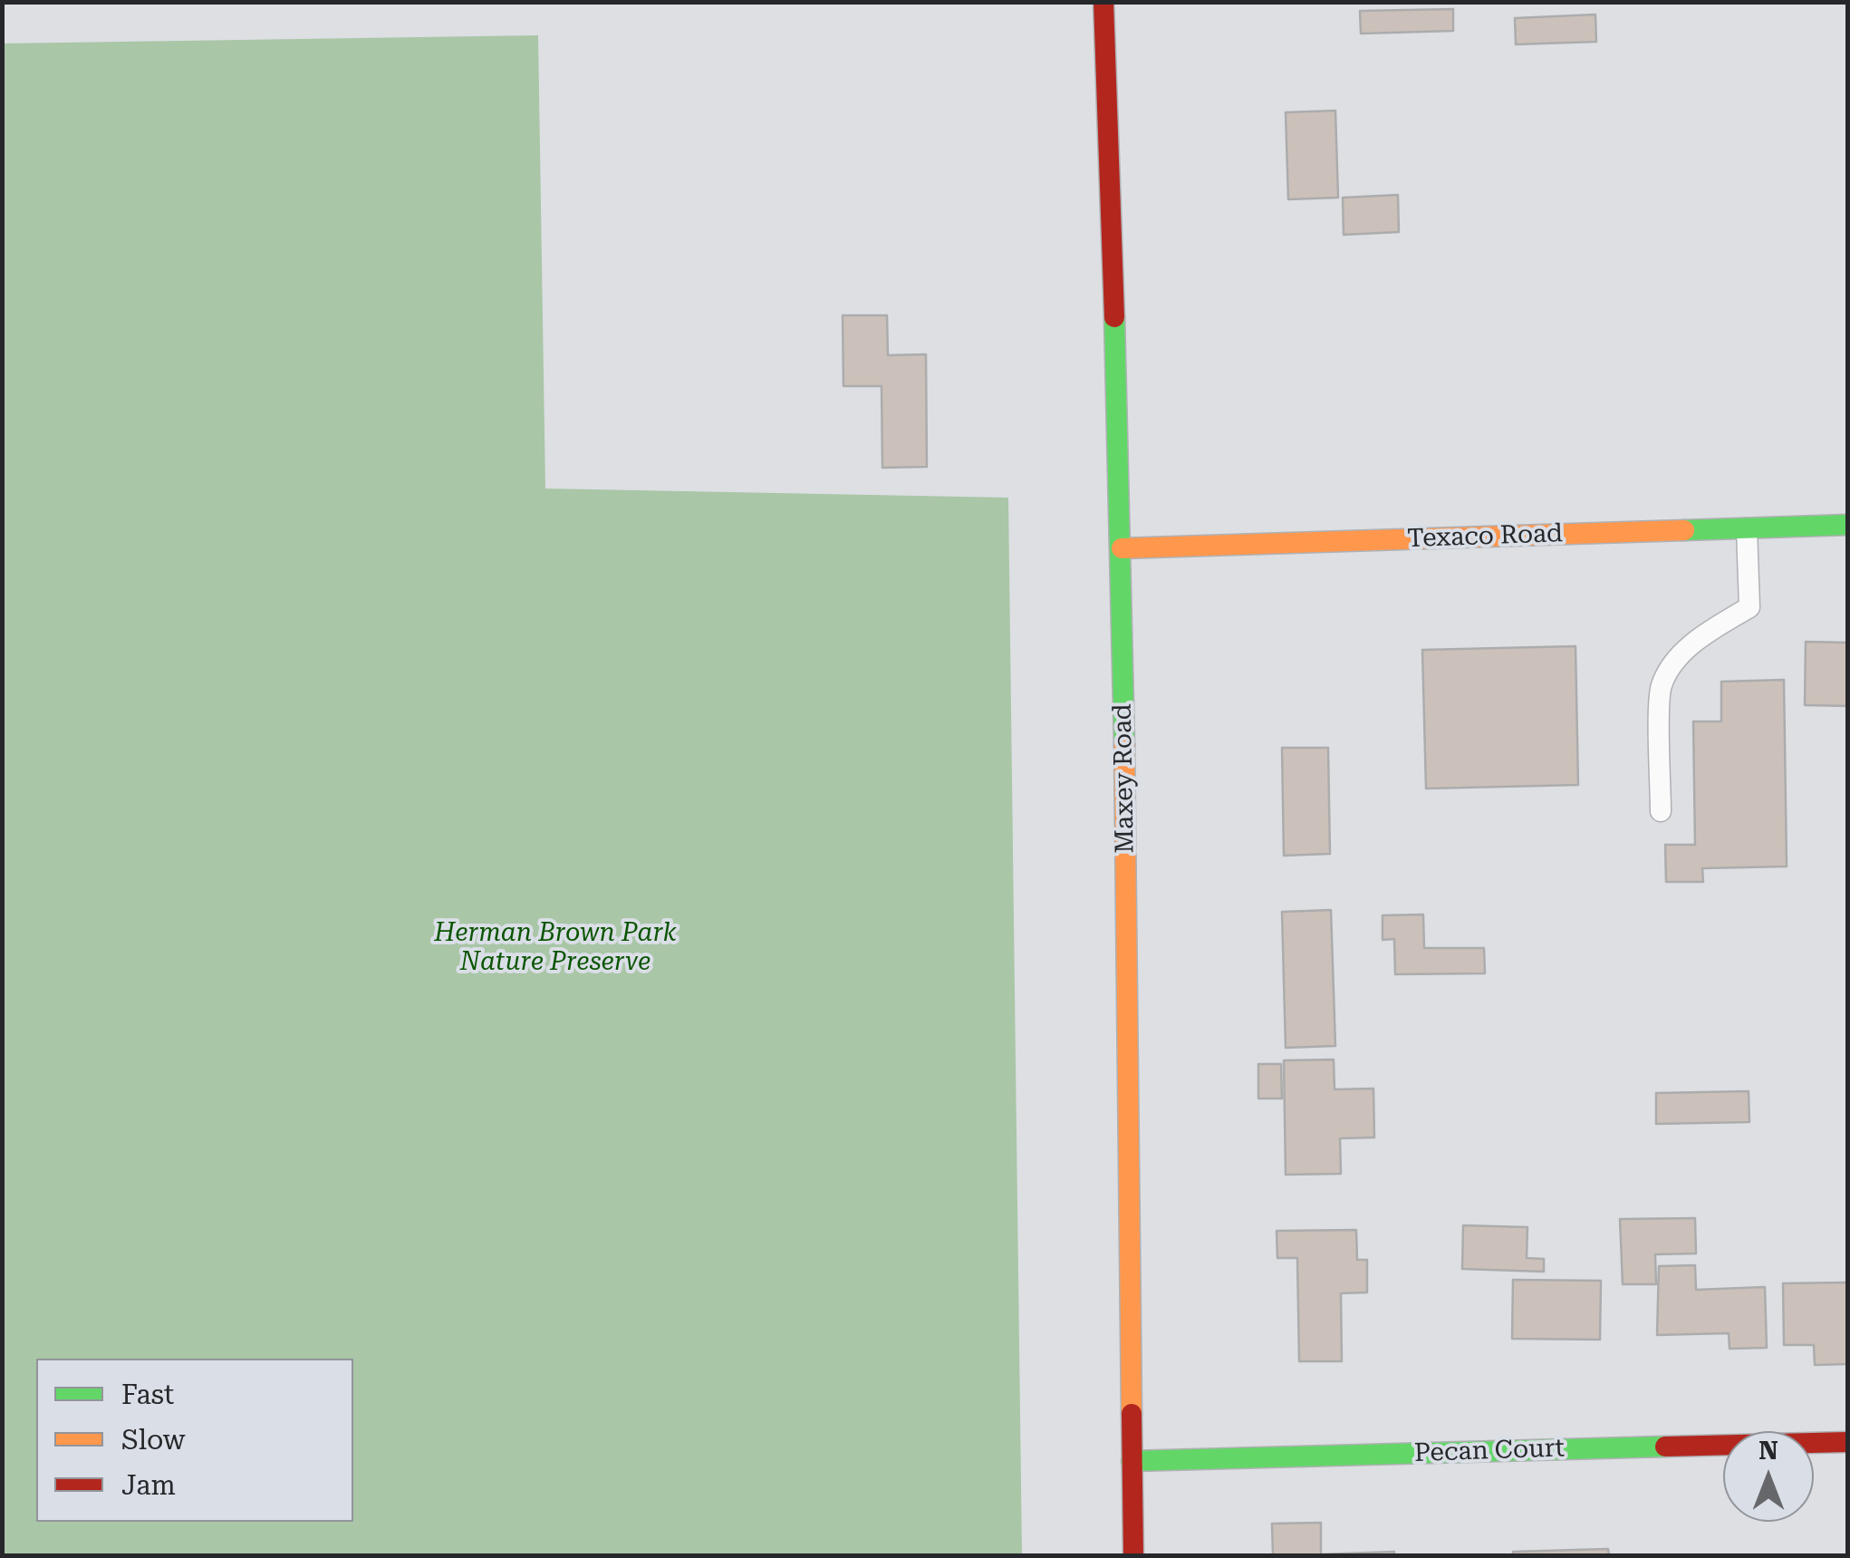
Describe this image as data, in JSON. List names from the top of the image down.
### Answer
{
  "streets": {
    "main road": ["Texaco Road", "Maxey Road", "Pecan Court"]
  },
  "crossings": [
    ["Texaco Road", "Maxey Road"],
    ["Maxey Road", "Pecan Court"]
  ],
  "parks": ["Herman Brown Park Nature Preserve"],
  "legend": ["Fast", "Slow", "Jam"],
  "north": "top"
}
